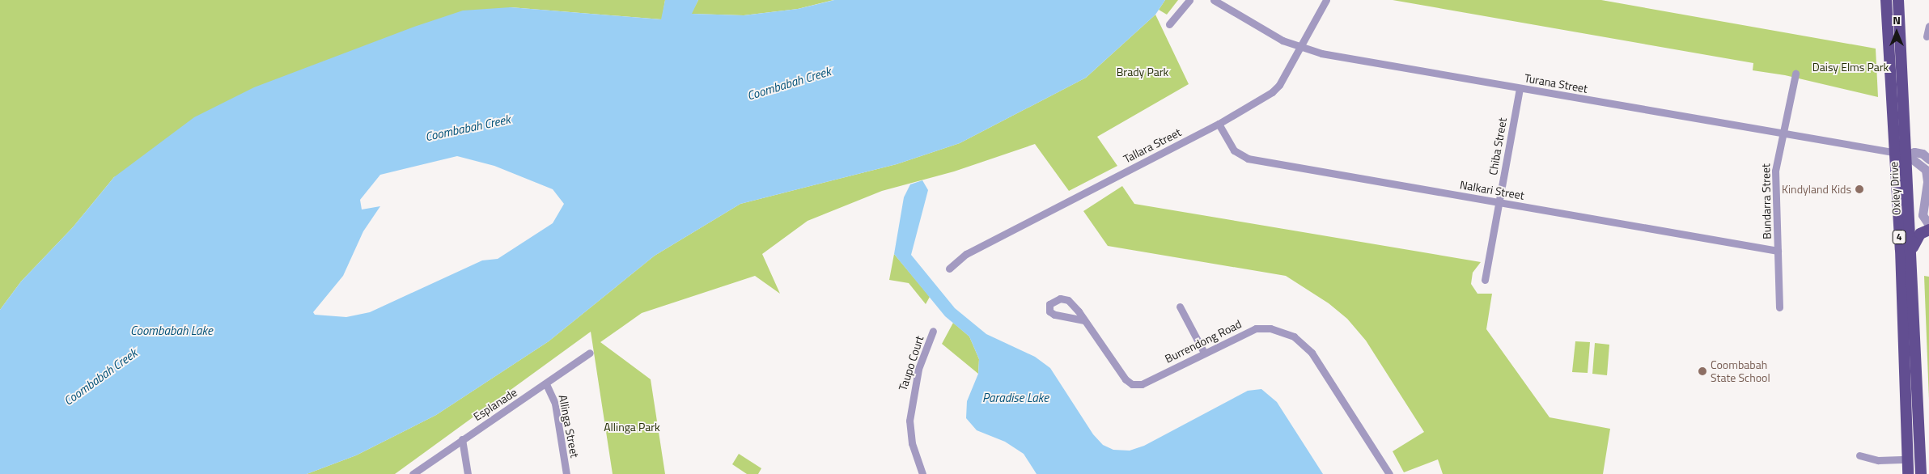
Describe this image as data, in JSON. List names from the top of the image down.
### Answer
{
  "streets": {
    "main road": ["Oxley Drive", "4"],
    "street": [
      "Turana Street",
      "Tallara Street",
      "Chiba Street",
      "Nalkari Street",
      "Bundarra Street",
      "Burrendong Road",
      "Taupo Court",
      "Esplanade",
      "Allinga Street"
    ]
  },
  "crossings": [
    ["Turana Street", "Tallara Street"],
    ["Turana Street", "Chiba Street"],
    ["Turana Street", "Oxley Drive"],
    ["Turana Street", "Bundarra Street"],
    ["Tallara Street", "Nalkari Street"],
    ["Chiba Street", "Nalkari Street"],
    ["Nalkari Street", "Bundarra Street"],
    ["Esplanade", "Allinga Street"]
  ],
  "water": ["Coombabah Creek", "Coombabah Lake", "Paradise Lake"],
  "parks": ["Daisy Elms Park", "Brady Park", "Allinga Park"],
  "places": ["Kindyland Kids", "Coombabah State School"],
  "north": "top"
}
